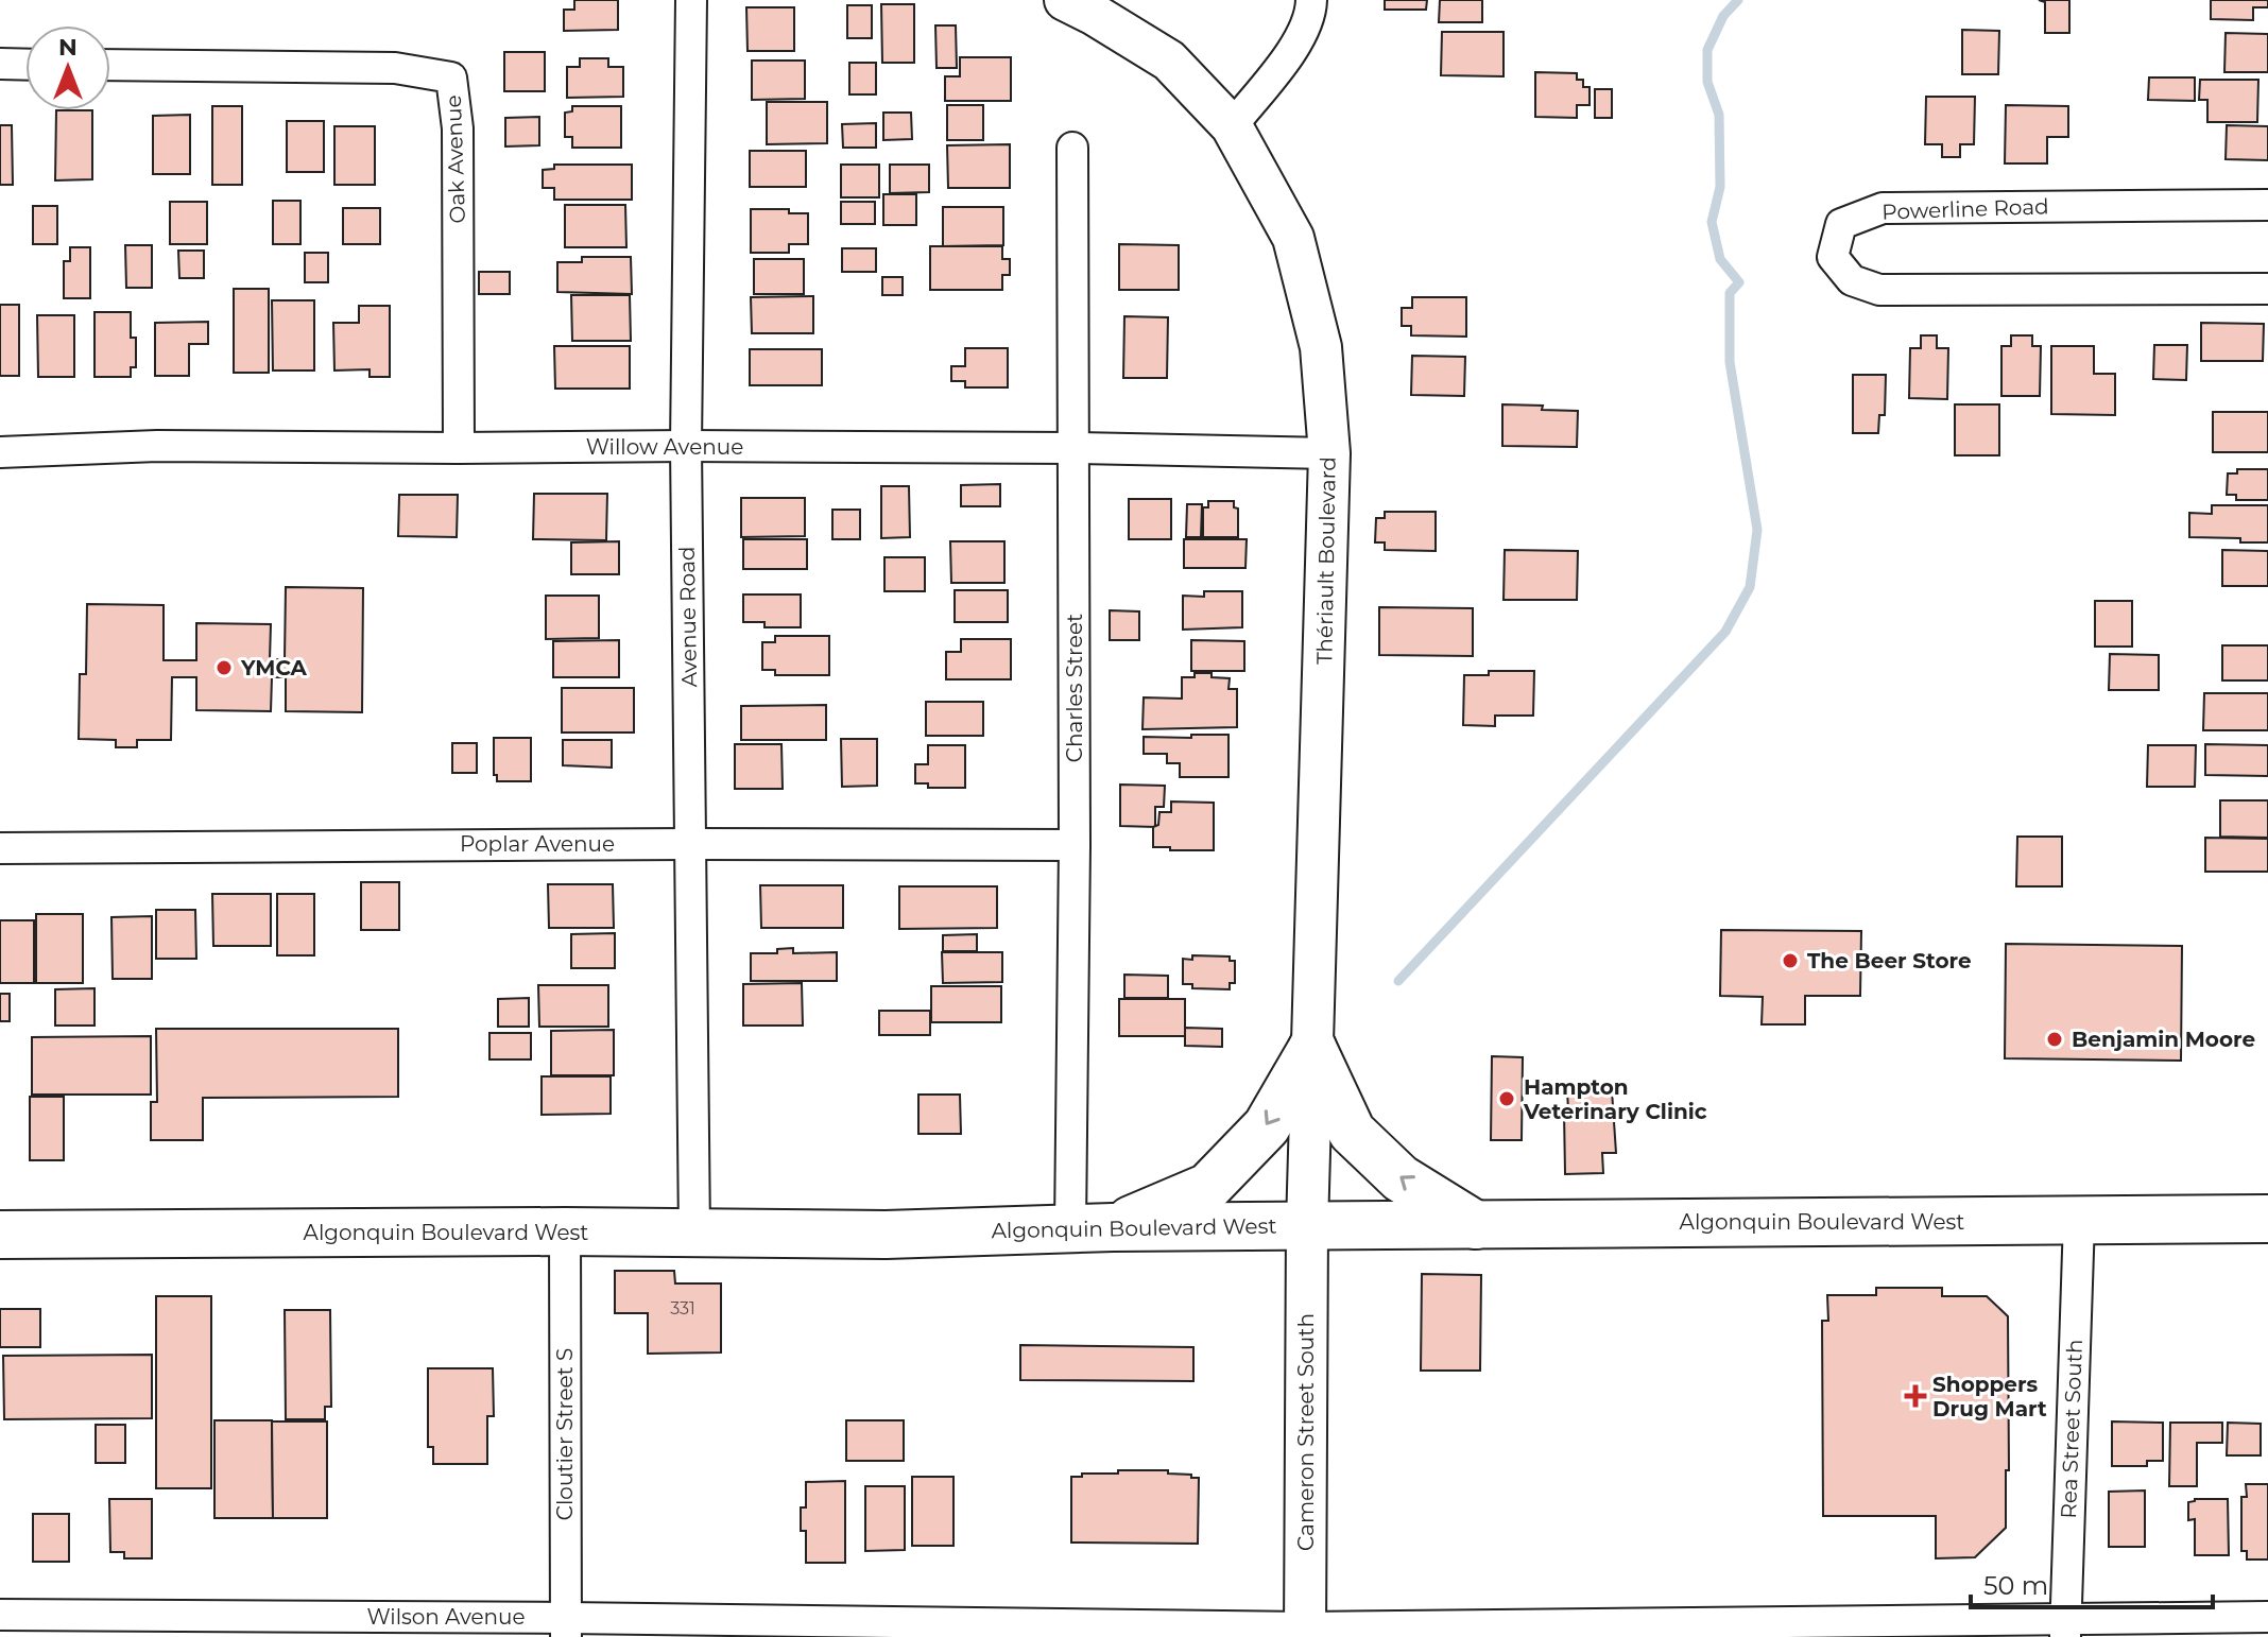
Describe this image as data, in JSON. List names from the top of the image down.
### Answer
{
  "streets": {
    "main road": ["Thériault Boulevard", "Algonquin Boulevard West", "Cameron Street South"],
    "street": [
      "Oak Avenue",
      "Powerline Road",
      "Willow Avenue",
      "Avenue Road",
      "Charles Street",
      "Poplar Avenue",
      "Rea Street South",
      "Cloutier Street S",
      "Wilson Avenue"
    ]
  },
  "crossings": [
    ["Oak Avenue", "Willow Avenue"],
    ["Willow Avenue", "Thériault Boulevard"],
    ["Willow Avenue", "Avenue Road"],
    ["Willow Avenue", "Charles Street"],
    ["Thériault Boulevard", "Algonquin Boulevard West"],
    ["Thériault Boulevard", "Cameron Street South"],
    ["Avenue Road", "Poplar Avenue"],
    ["Avenue Road", "Algonquin Boulevard West"],
    ["Charles Street", "Poplar Avenue"],
    ["Charles Street", "Algonquin Boulevard West"],
    ["Algonquin Boulevard West", "Rea Street South"],
    ["Algonquin Boulevard West", "Cameron Street South"],
    ["Algonquin Boulevard West", "Cloutier Street S"],
    ["Rea Street South", "Wilson Avenue"],
    ["Cameron Street South", "Wilson Avenue"],
    ["Cloutier Street S", "Wilson Avenue"]
  ],
  "places": {
    "other": [
      "YMCA",
      "The Beer Store",
      "Benjamin Moore",
      "Hampton Veterinary Clinic"
    ],
    "health": ["Shoppers Drug Mart"]
  },
  "house_numbers": ["331"],
  "scale_bar": "50 m",
  "north": "top"
}
